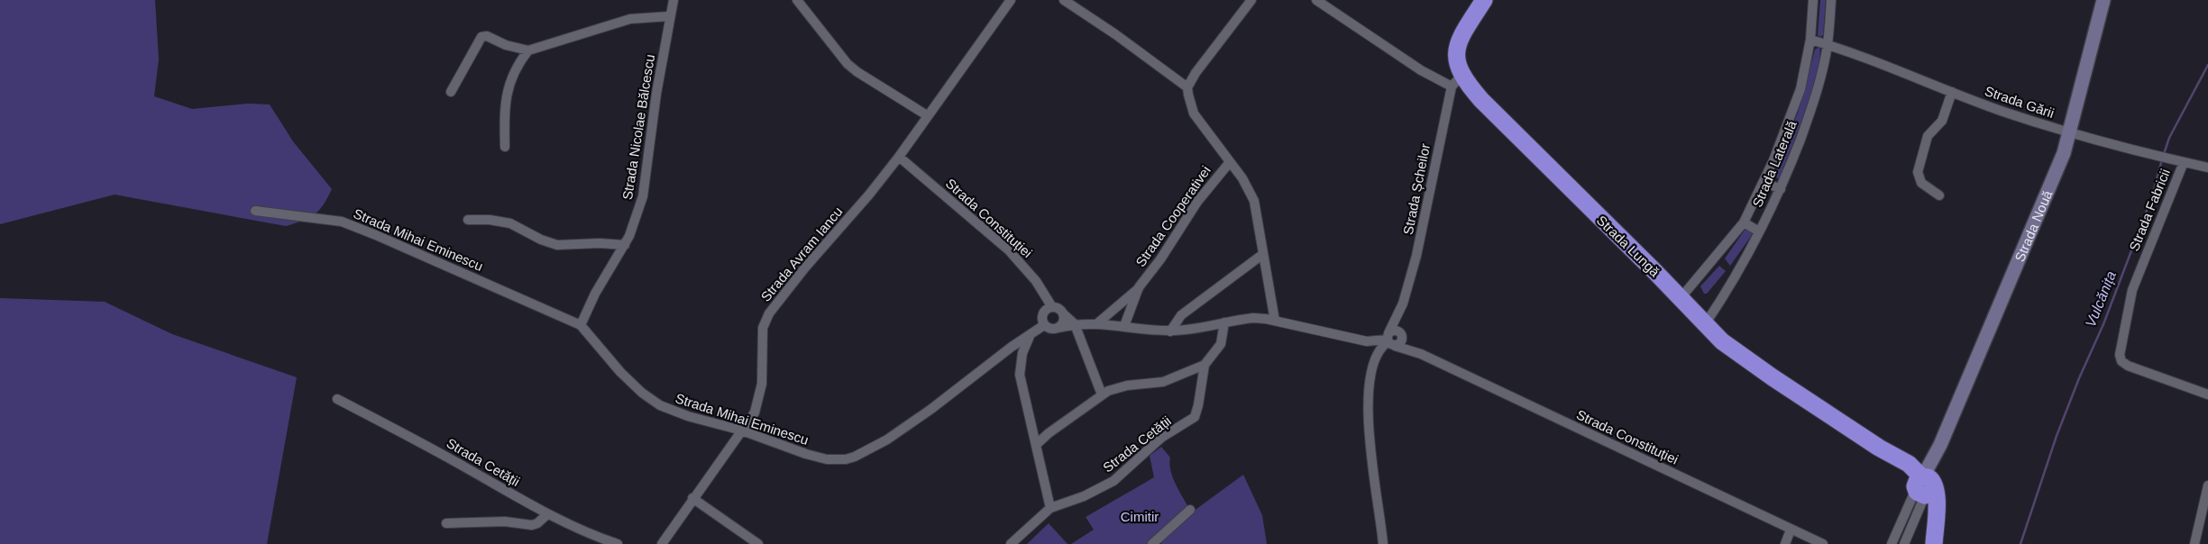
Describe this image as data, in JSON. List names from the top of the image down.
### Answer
{
  "streets": {
    "highway": ["Strada Lungă"],
    "main road": ["Strada Nouă"],
    "street": [
      "Strada Gării",
      "Strada Nicolae Bălcescu",
      "Strada Laterală",
      "Strada Șcheilor",
      "Strada Fabricii",
      "Strada Cooperativei",
      "Strada Constituției",
      "Strada Mihai Eminescu",
      "Strada Avram Iancu",
      "Strada Cetății"
    ]
  },
  "crossings": [
    ["Strada Gării", "Strada Laterală"],
    ["Strada Gării", "Strada Fabricii"],
    ["Strada Gării", "Strada Nouă"],
    ["Strada Nicolae Bălcescu", "Strada Mihai Eminescu"],
    ["Strada Laterală", "Strada Lungă"],
    ["Strada Șcheilor", "Strada Constituției"],
    ["Strada Șcheilor", "Strada Lungă"],
    ["Strada Cooperativei", "Strada Constituției"],
    ["Strada Constituției", "Strada Mihai Eminescu"],
    ["Strada Constituției", "Strada Avram Iancu"],
    ["Strada Constituției", "Strada Cetății"],
    ["Strada Nouă", "Strada Lungă"],
    ["Strada Mihai Eminescu", "Strada Avram Iancu"]
  ],
  "water": ["Vulcănița"],
  "parks": ["Cimitir"]
}
